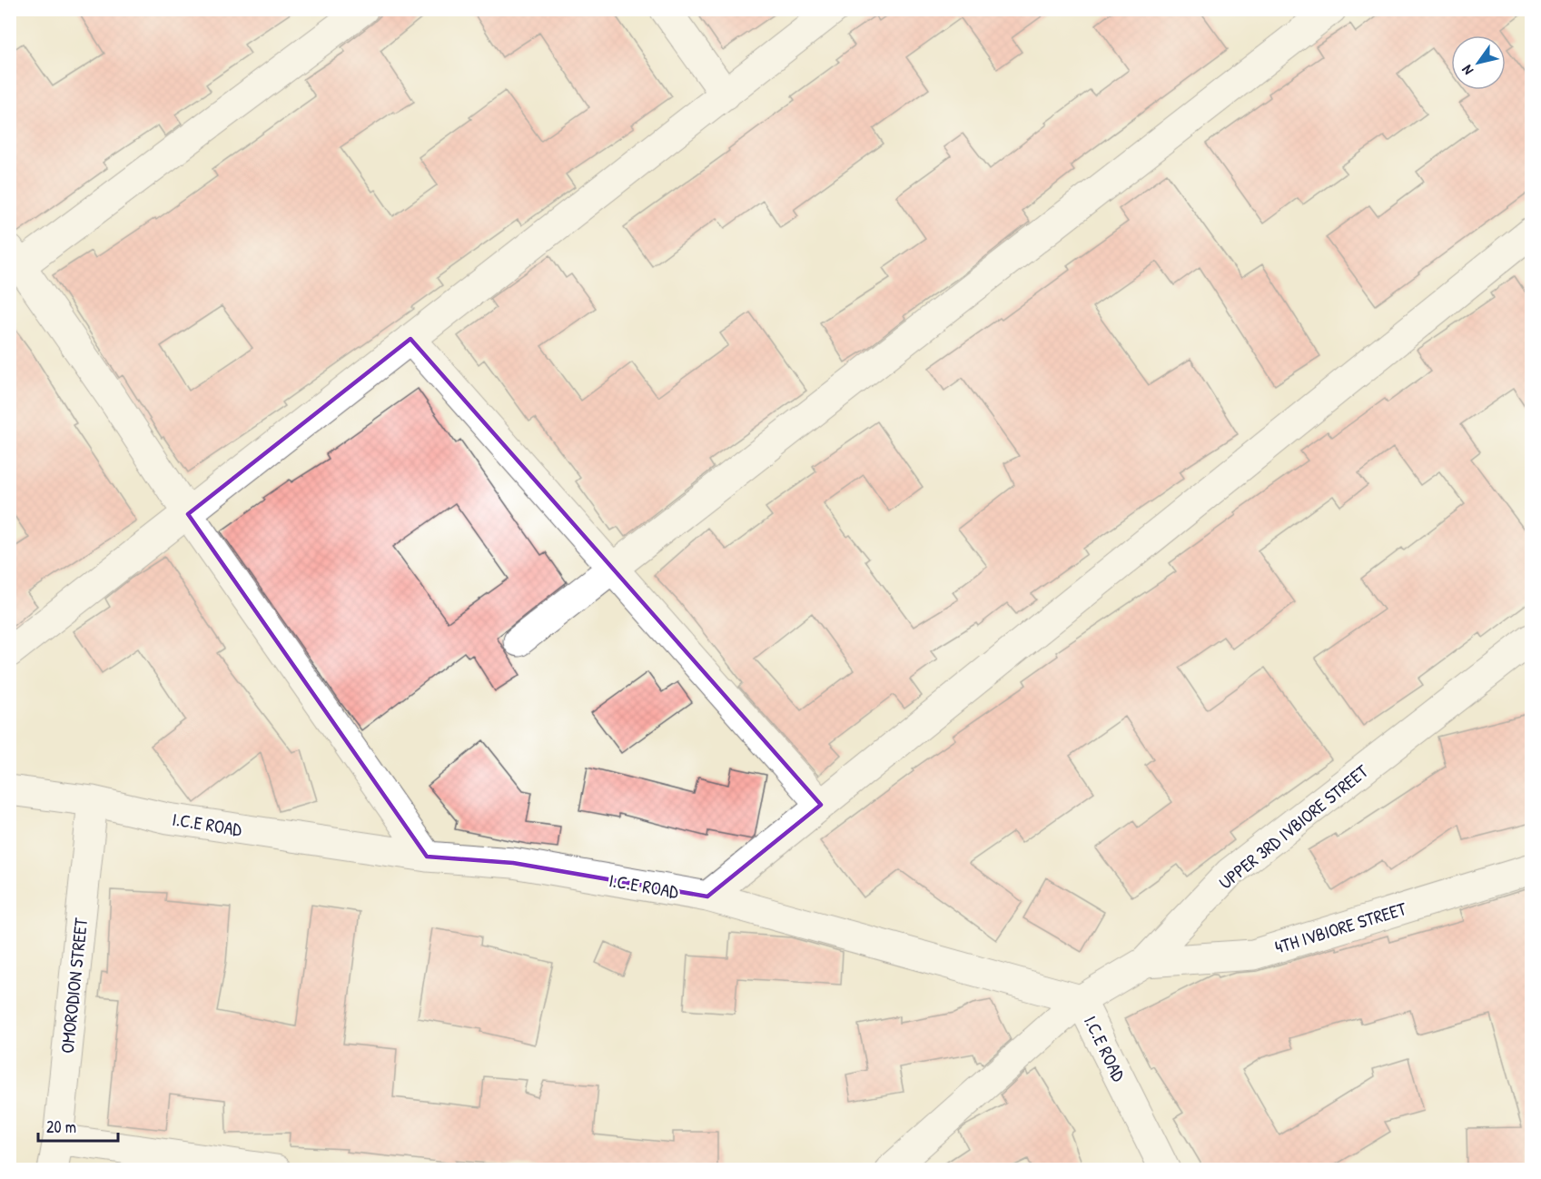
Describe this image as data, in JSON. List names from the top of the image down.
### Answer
{
  "streets": {
    "street": [
      "I.C.E ROAD",
      "UPPER 3RD IVBIORE STREET",
      "4TH IVBIORE STREET",
      "OMORODION STREET"
    ]
  },
  "crossings": [
    ["I.C.E ROAD", "UPPER 3RD IVBIORE STREET"],
    ["I.C.E ROAD", "OMORODION STREET"],
    ["UPPER 3RD IVBIORE STREET", "4TH IVBIORE STREET"]
  ],
  "scale_bar": "20 m",
  "north": "bottom left"
}
